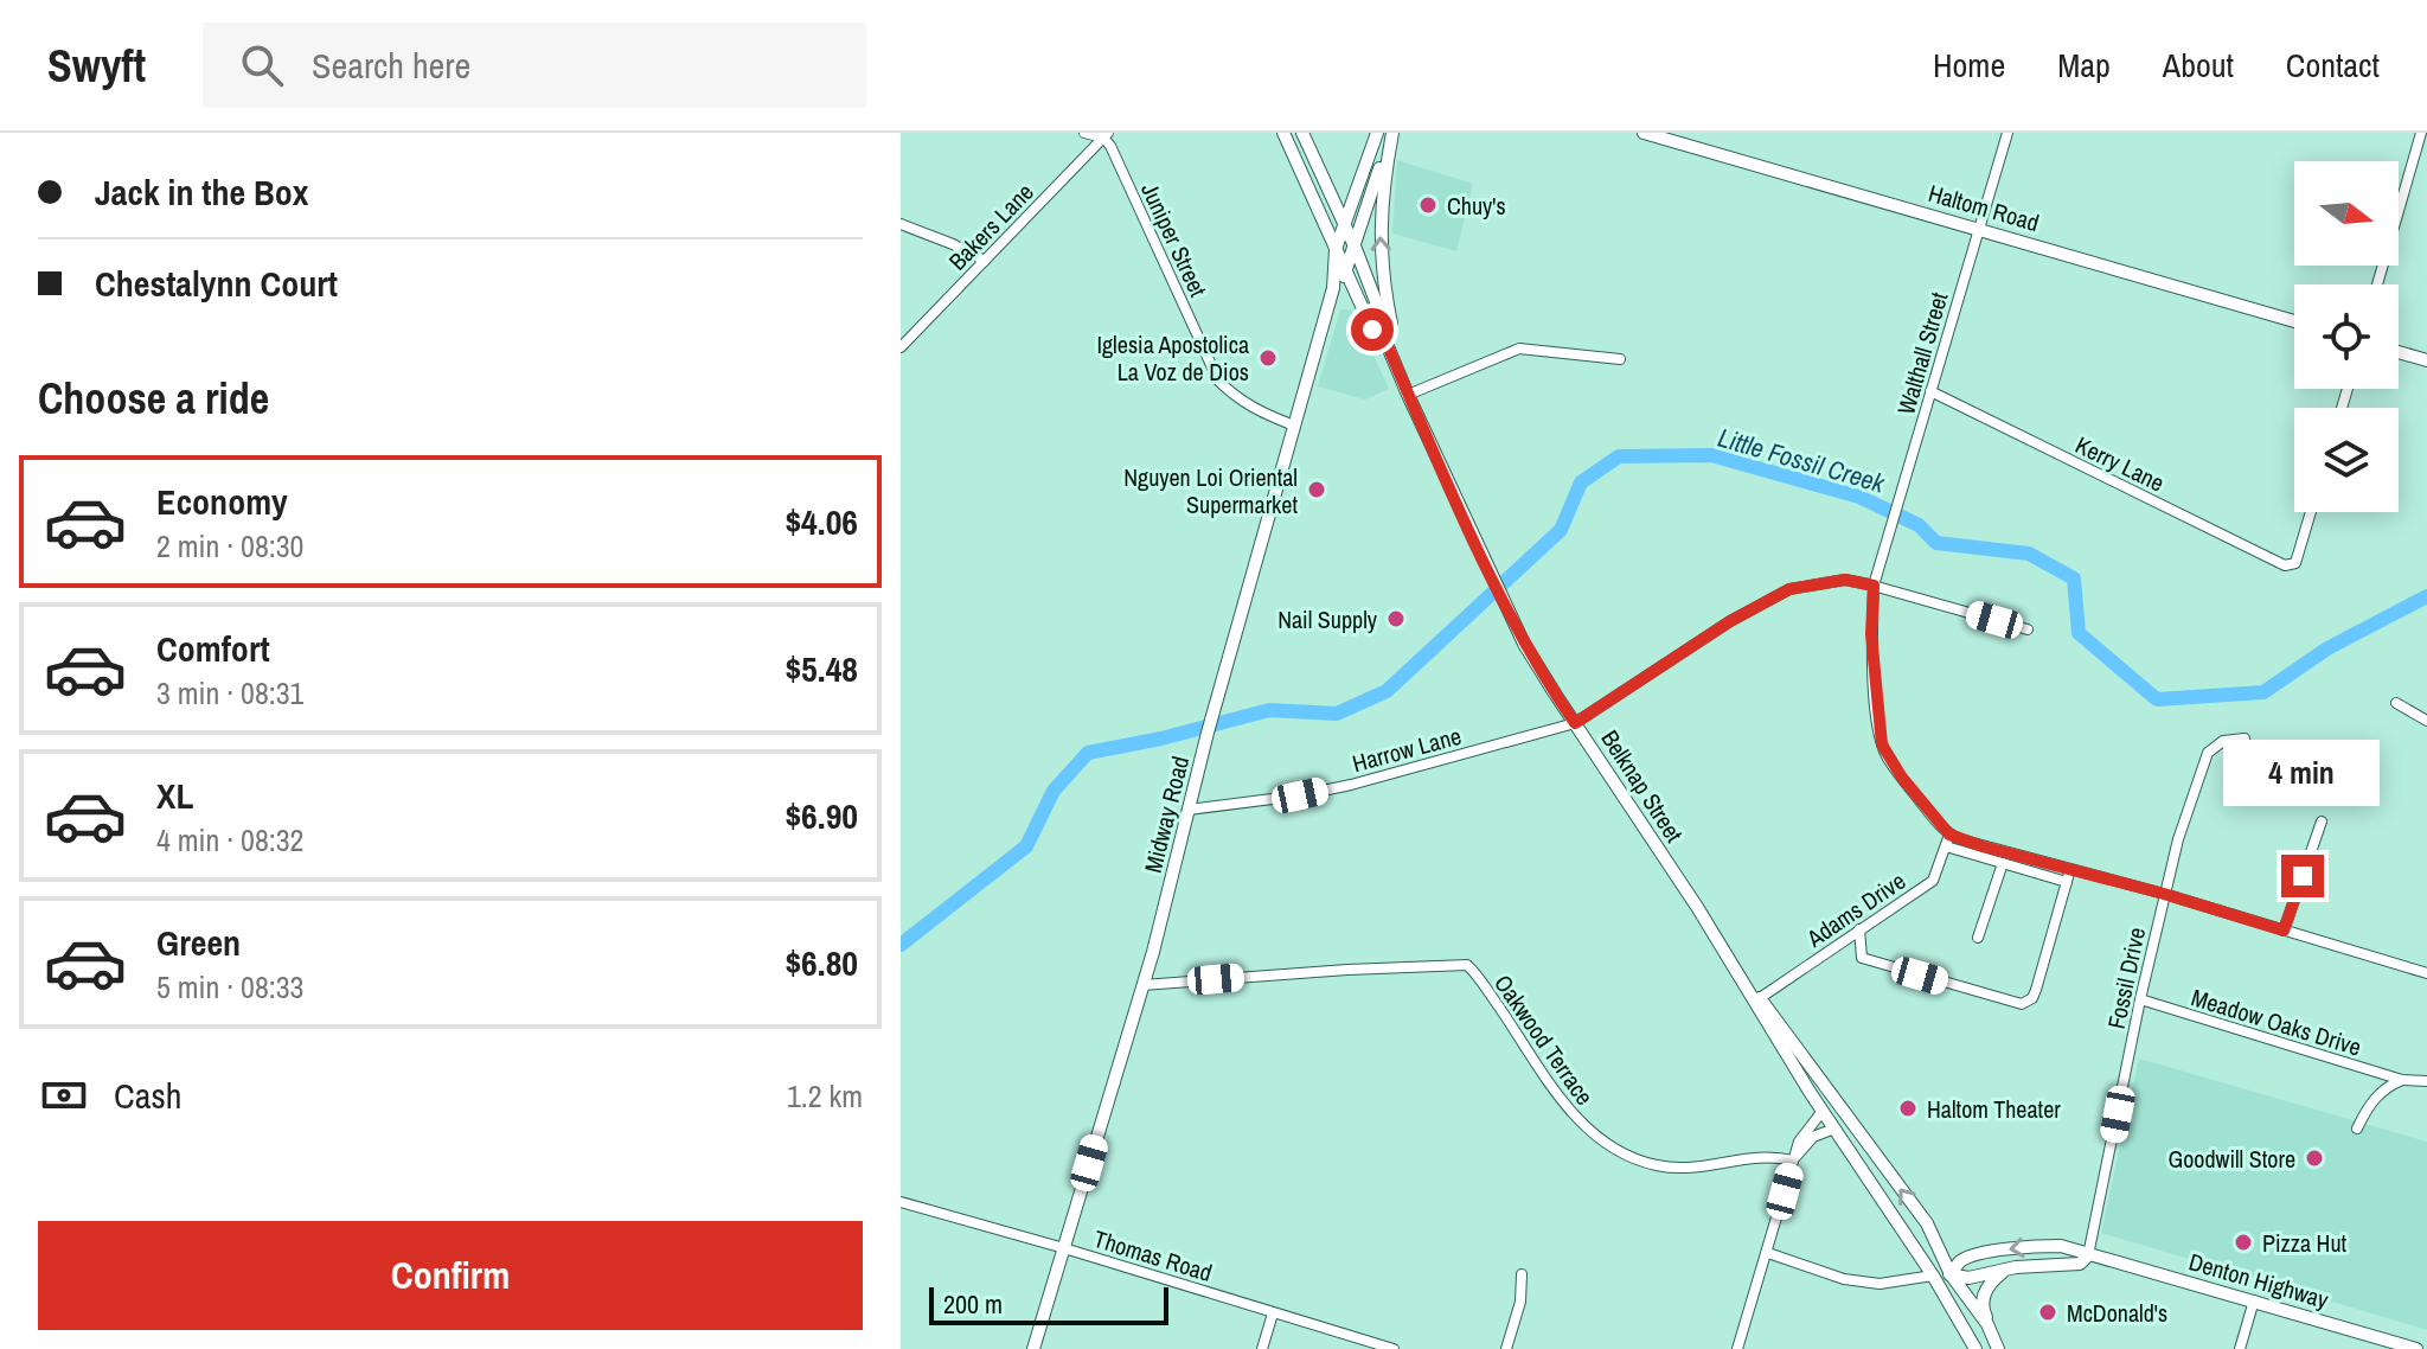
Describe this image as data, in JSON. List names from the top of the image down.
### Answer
{
  "streets": {
    "main road": [
      "Haltom Road",
      "Belknap Street",
      "Midway Road",
      "Denton Highway"
    ],
    "street": [
      "Bakers Lane",
      "Juniper Street",
      "Walthall Street",
      "Kerry Lane",
      "Harrow Lane",
      "Adams Drive",
      "Fossil Drive",
      "Meadow Oaks Drive",
      "Oakwood Terrace",
      "Thomas Road"
    ]
  },
  "crossings": [
    ["Haltom Road", "Walthall Street"],
    ["Bakers Lane", "Juniper Street"],
    ["Juniper Street", "Midway Road"],
    ["Walthall Street", "Kerry Lane"],
    ["Walthall Street", "Harrow Lane"],
    ["Walthall Street", "Adams Drive"],
    ["Harrow Lane", "Belknap Street"],
    ["Harrow Lane", "Midway Road"],
    ["Belknap Street", "Midway Road"],
    ["Belknap Street", "Adams Drive"],
    ["Belknap Street", "Denton Highway"],
    ["Midway Road", "Oakwood Terrace"],
    ["Midway Road", "Thomas Road"],
    ["Fossil Drive", "Meadow Oaks Drive"],
    ["Fossil Drive", "Denton Highway"]
  ],
  "water": ["Little Fossil Creek"],
  "places": [
    "Chuy's",
    "Iglesia Apostolica La Voz de Dios",
    "Nguyen Loi Oriental Supermarket",
    "Nail Supply",
    "Haltom Theater",
    "Goodwill Store",
    "Pizza Hut",
    "McDonald's"
  ],
  "scale_bar": "200 m",
  "north": "right",
  "page": {
    "header": "Swyft",
    "search": "Search here",
    "nav": [
      "Home",
      "Map",
      "About",
      "Contact"
    ],
    "banner": ["Jack in the Box", "Chestalynn Court"],
    "heading": "Choose a ride",
    "list": [
      {
        "name": "Economy",
        "note": "2 min · 08:30",
        "value": "$4.06"
      },
      {
        "name": "Comfort",
        "note": "3 min · 08:31",
        "value": "$5.48"
      },
      {
        "name": "XL",
        "note": "4 min · 08:32",
        "value": "$6.90"
      },
      {
        "name": "Green",
        "note": "5 min · 08:33",
        "value": "$6.80"
      }
    ],
    "bubble": "4 min",
    "pay": ["Cash", "1.2 km"],
    "buttons": "Confirm",
    "scale": "200 m"
  }
}
